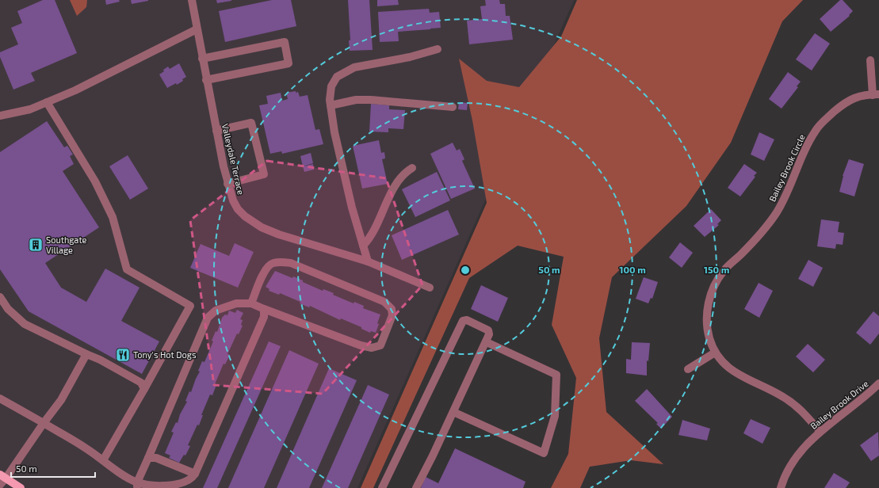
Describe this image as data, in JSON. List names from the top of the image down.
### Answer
{
  "streets": {
    "street": ["Valleydale Terrace", "Bailey Brook Circle", "Bailey Brook Drive"]
  },
  "crossings": [
    ["Bailey Brook Circle", "Bailey Brook Drive"]
  ],
  "places": {
    "building": ["Southgate Village"],
    "restaurant": ["Tony's Hot Dogs"]
  },
  "scale_bar": "50 m",
  "rings": ["50 m", "100 m", "150 m"]
}
